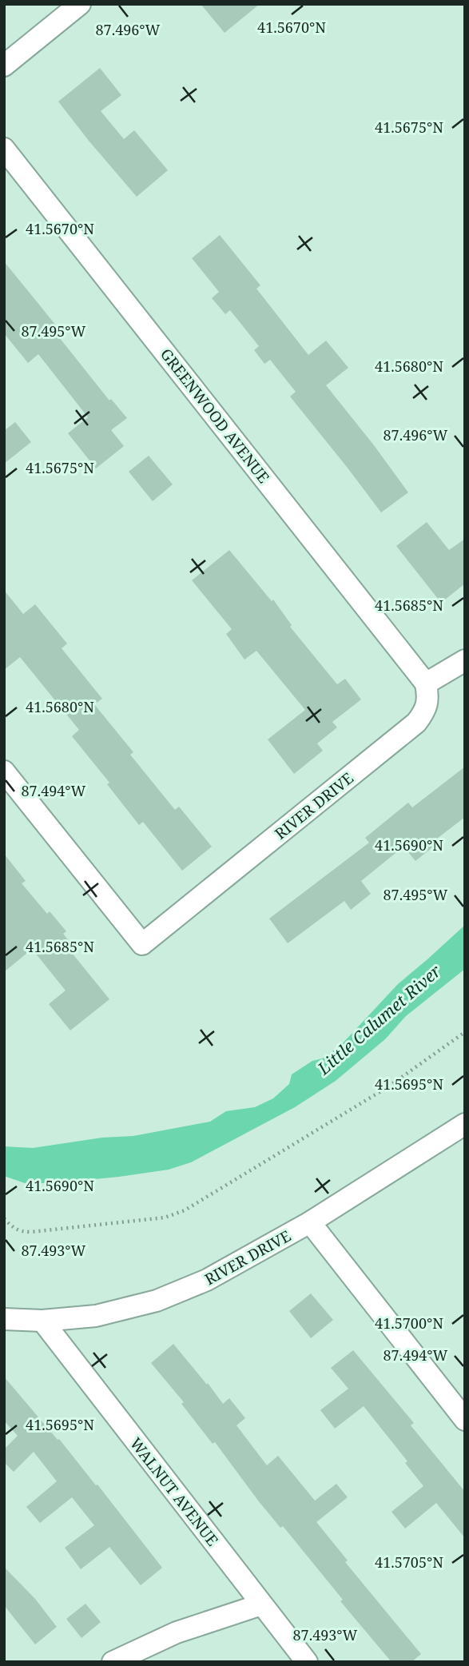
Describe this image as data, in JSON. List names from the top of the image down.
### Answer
{
  "streets": {
    "street": ["GREENWOOD AVENUE", "RIVER DRIVE", "WALNUT AVENUE"]
  },
  "crossings": [
    ["GREENWOOD AVENUE", "RIVER DRIVE"],
    ["RIVER DRIVE", "WALNUT AVENUE"]
  ],
  "water": ["Little Calumet River"],
  "coordinates": [
    "41.5670°N",
    "87.496°W",
    "41.5675°N",
    "87.495°W",
    "41.5680°N",
    "41.5685°N",
    "87.494°W",
    "41.5690°N",
    "41.5695°N",
    "87.493°W",
    "41.5700°N",
    "41.5705°N"
  ]
}
